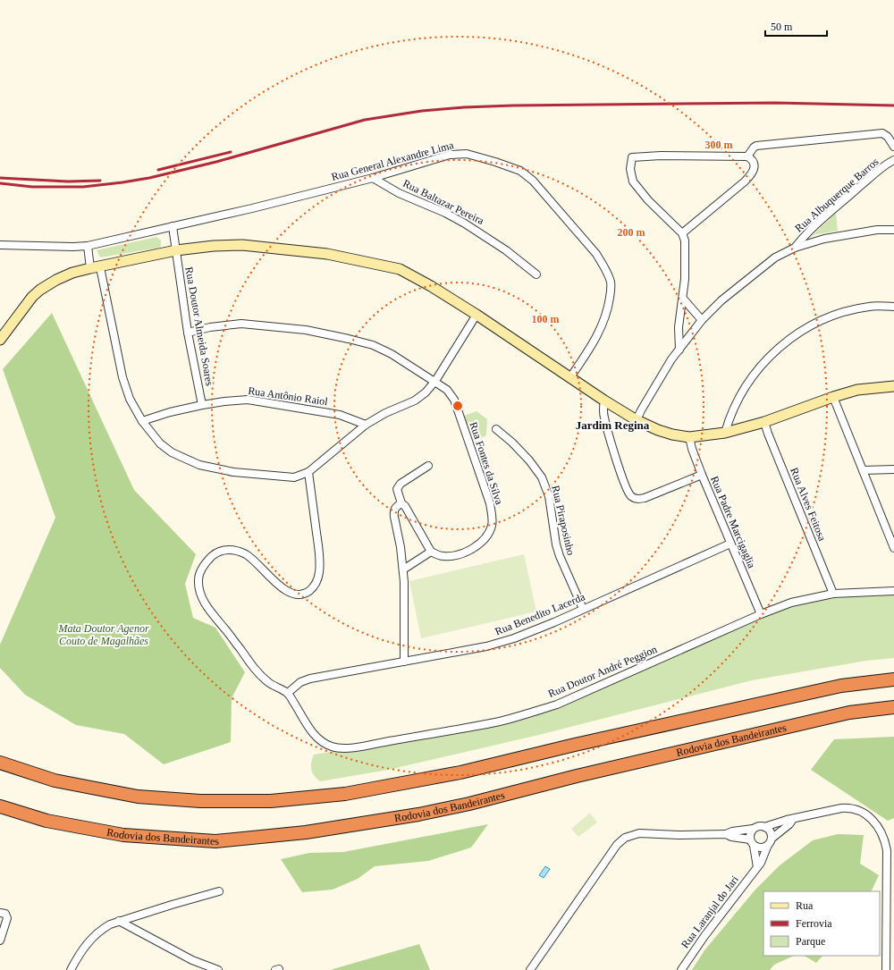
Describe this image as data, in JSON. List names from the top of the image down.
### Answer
{
  "streets": {
    "highway": ["Rodovia dos Bandeirantes"],
    "street": [
      "Rua General Alexandre Lima",
      "Rua Albuquerque Barros",
      "Rua Baltazar Pereira",
      "Rua Doutor Almeida Soares",
      "Rua Antônio Raiol",
      "Rua Fontes da Silva",
      "Rua Alves Feitosa",
      "Rua Piraposinho",
      "Rua Padre Marcigaglia",
      "Rua Benedito Lacerda",
      "Rua Doutor André Peggion",
      "Rua Laranjal do Jari"
    ]
  },
  "crossings": [
    ["Rua General Alexandre Lima", "Rua Baltazar Pereira"],
    ["Rua General Alexandre Lima", "Rua Doutor Almeida Soares"],
    ["Rua Doutor Almeida Soares", "Rua Antônio Raiol"],
    ["Rua Doutor Almeida Soares", "Rua Fontes da Silva"],
    ["Rua Alves Feitosa", "Rua Doutor André Peggion"],
    ["Rua Piraposinho", "Rua Benedito Lacerda"],
    ["Rua Padre Marcigaglia", "Rua Benedito Lacerda"],
    ["Rua Padre Marcigaglia", "Rua Doutor André Peggion"],
    ["Rua Benedito Lacerda", "Rua Doutor André Peggion"]
  ],
  "districts": ["Jardim Regina"],
  "parks": ["Mata Doutor Agenor Couto de Magalhães"],
  "legend": ["Rua", "Ferrovia", "Parque"],
  "scale_bar": "50 m",
  "rings": ["300 m", "200 m", "100 m"]
}
